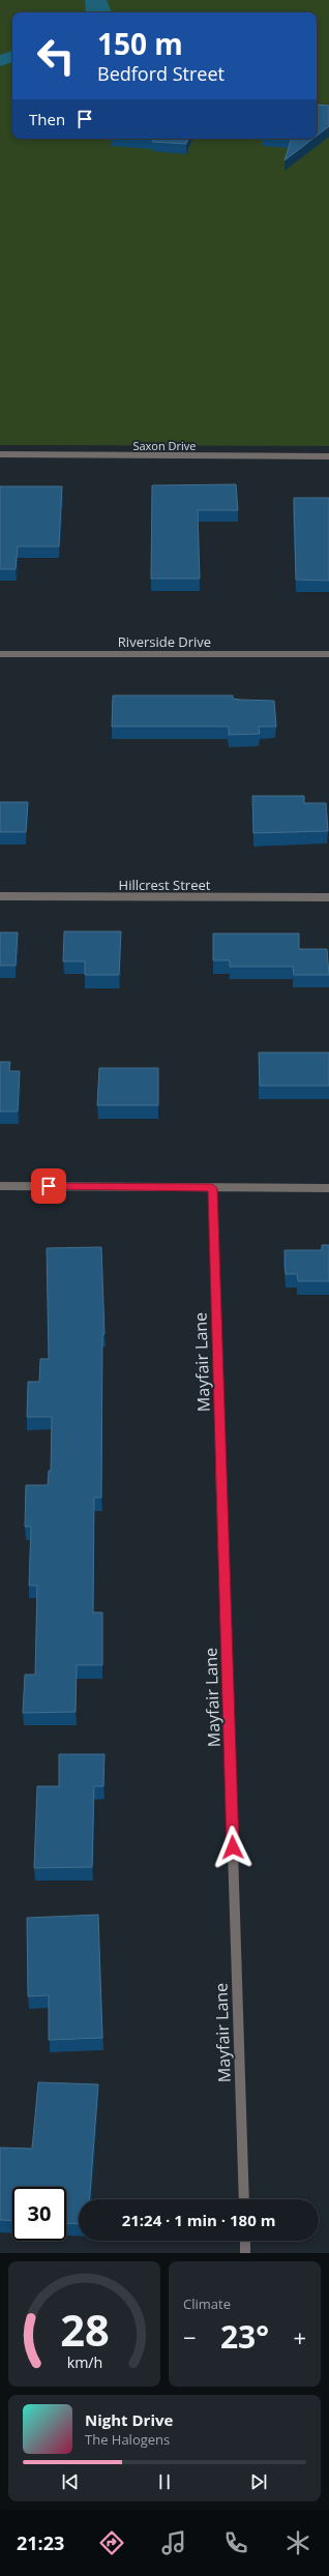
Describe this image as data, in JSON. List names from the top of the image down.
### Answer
{
  "streets": {
    "street": [
      "Saxon Drive",
      "Riverside Drive",
      "Hillcrest Street",
      "Mayfair Lane"
    ]
  },
  "page": {
    "turn": ["150 m", "Bedford Street"],
    "then": "Then",
    "limit": "30",
    "trip": "21:24 · 1 min · 180 m",
    "tile": "Climate",
    "heat": ["−", "23°", "+"],
    "song": ["Night Drive", "The Halogens"],
    "tabs": "21:23",
    "gauge": ["28", "km/h"]
  }
}
